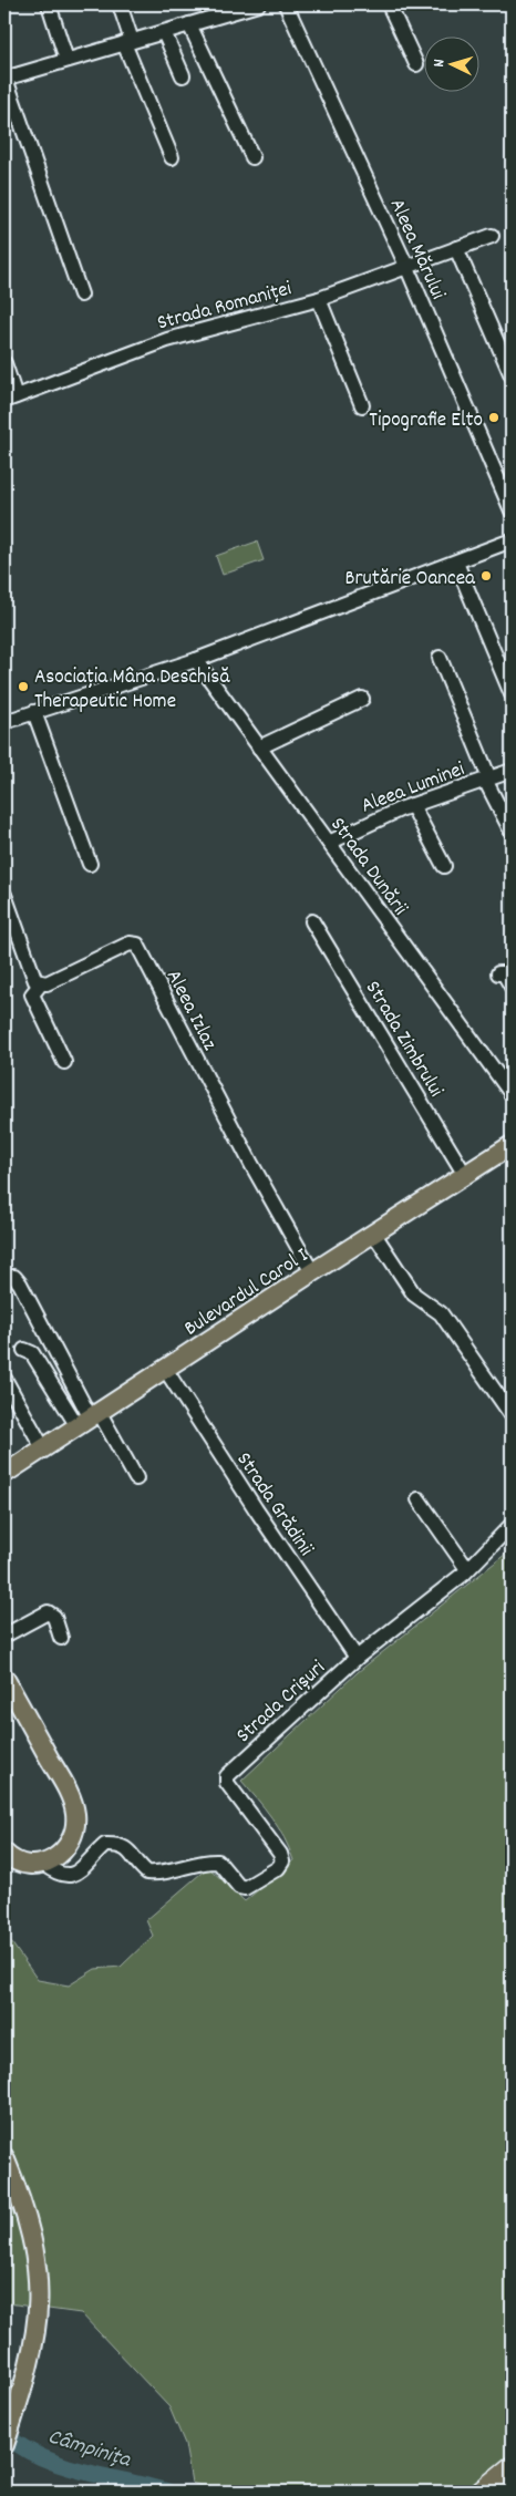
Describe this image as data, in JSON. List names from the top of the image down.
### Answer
{
  "streets": {
    "main road": ["Bulevardul Carol I"],
    "street": [
      "Aleea Mărului",
      "Strada Romaniței",
      "Aleea Luminei",
      "Strada Dunării",
      "Aleea Izlaz",
      "Strada Zimbrului",
      "Strada Grădinii",
      "Strada Crișuri"
    ]
  },
  "crossings": [
    ["Aleea Mărului", "Strada Romaniței"],
    ["Aleea Luminei", "Strada Dunării"],
    ["Aleea Izlaz", "Bulevardul Carol I"],
    ["Strada Zimbrului", "Bulevardul Carol I"],
    ["Bulevardul Carol I", "Strada Grădinii"],
    ["Strada Grădinii", "Strada Crișuri"]
  ],
  "water": ["Câmpinița"],
  "places": ["Tipografie Elto", "Brutărie Oancea", "Asociația Mâna Deschisă Therapeutic Home"],
  "north": "left"
}
